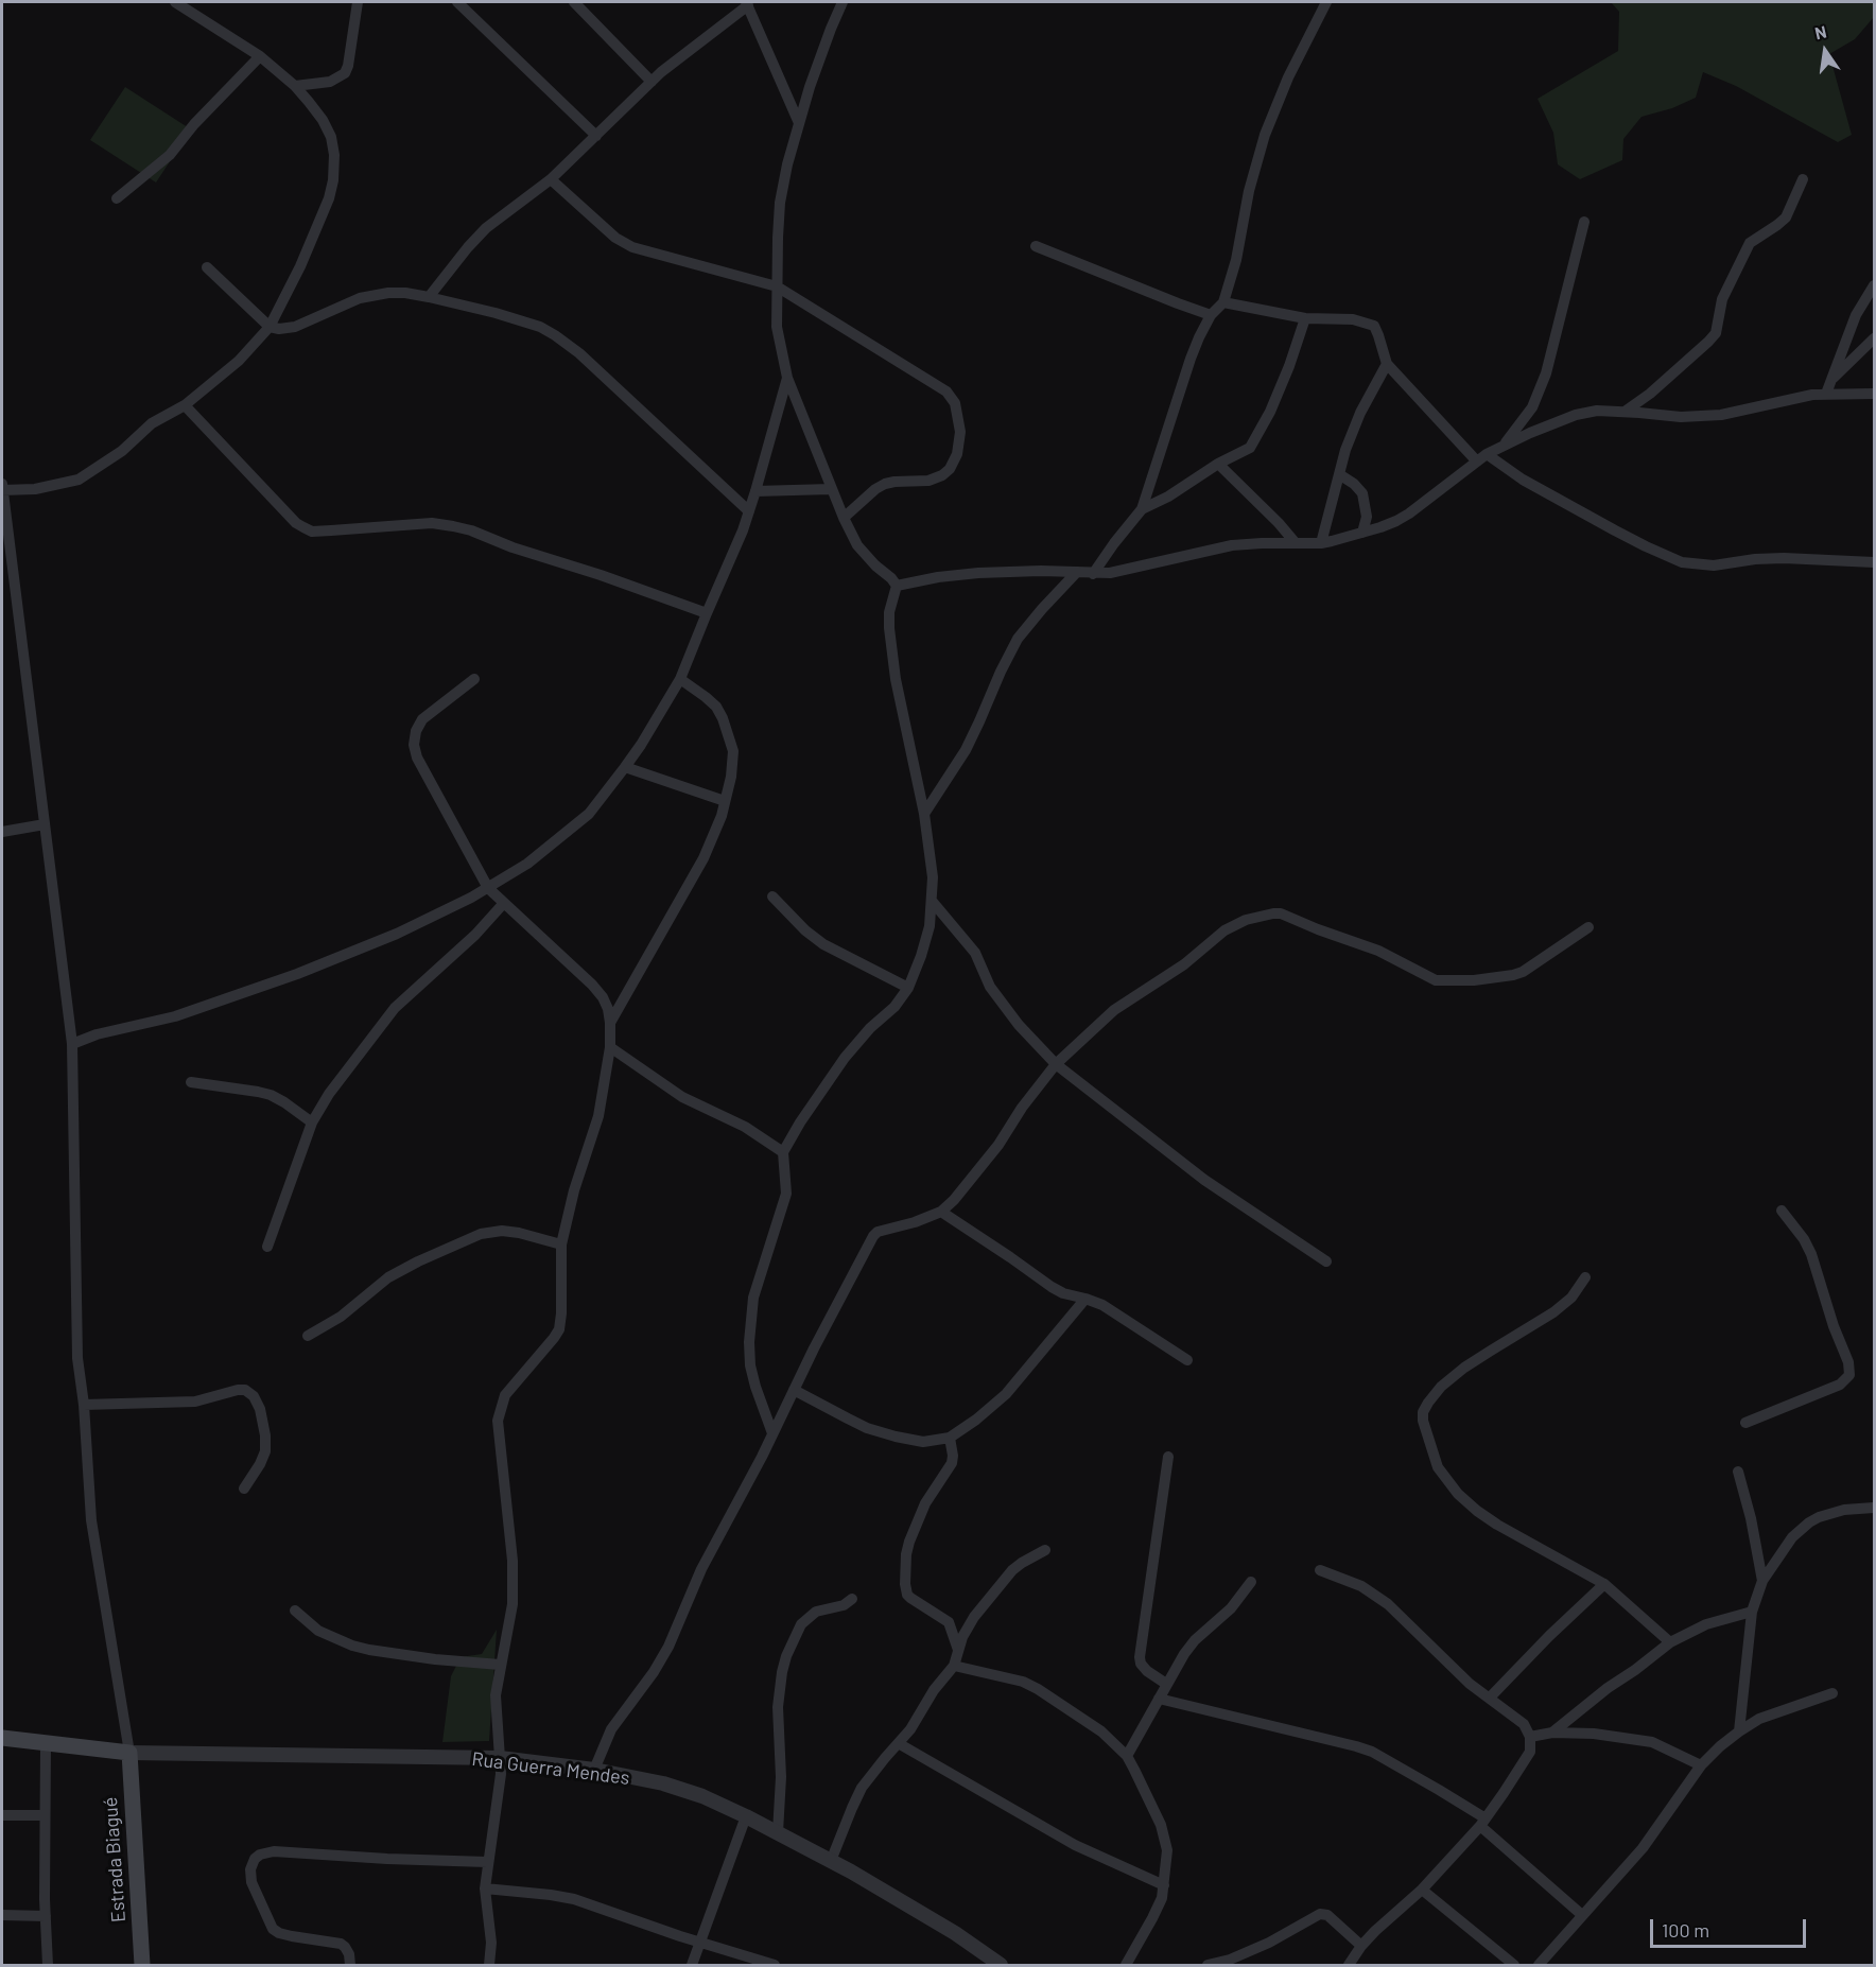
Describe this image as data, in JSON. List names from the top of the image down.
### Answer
{
  "streets": {
    "main road": ["Estrada Biagué"],
    "street": ["Rua Guerra Mendes"]
  },
  "crossings": [
    ["Rua Guerra Mendes", "Estrada Biagué"]
  ],
  "scale_bar": "100 m",
  "north": "top"
}
